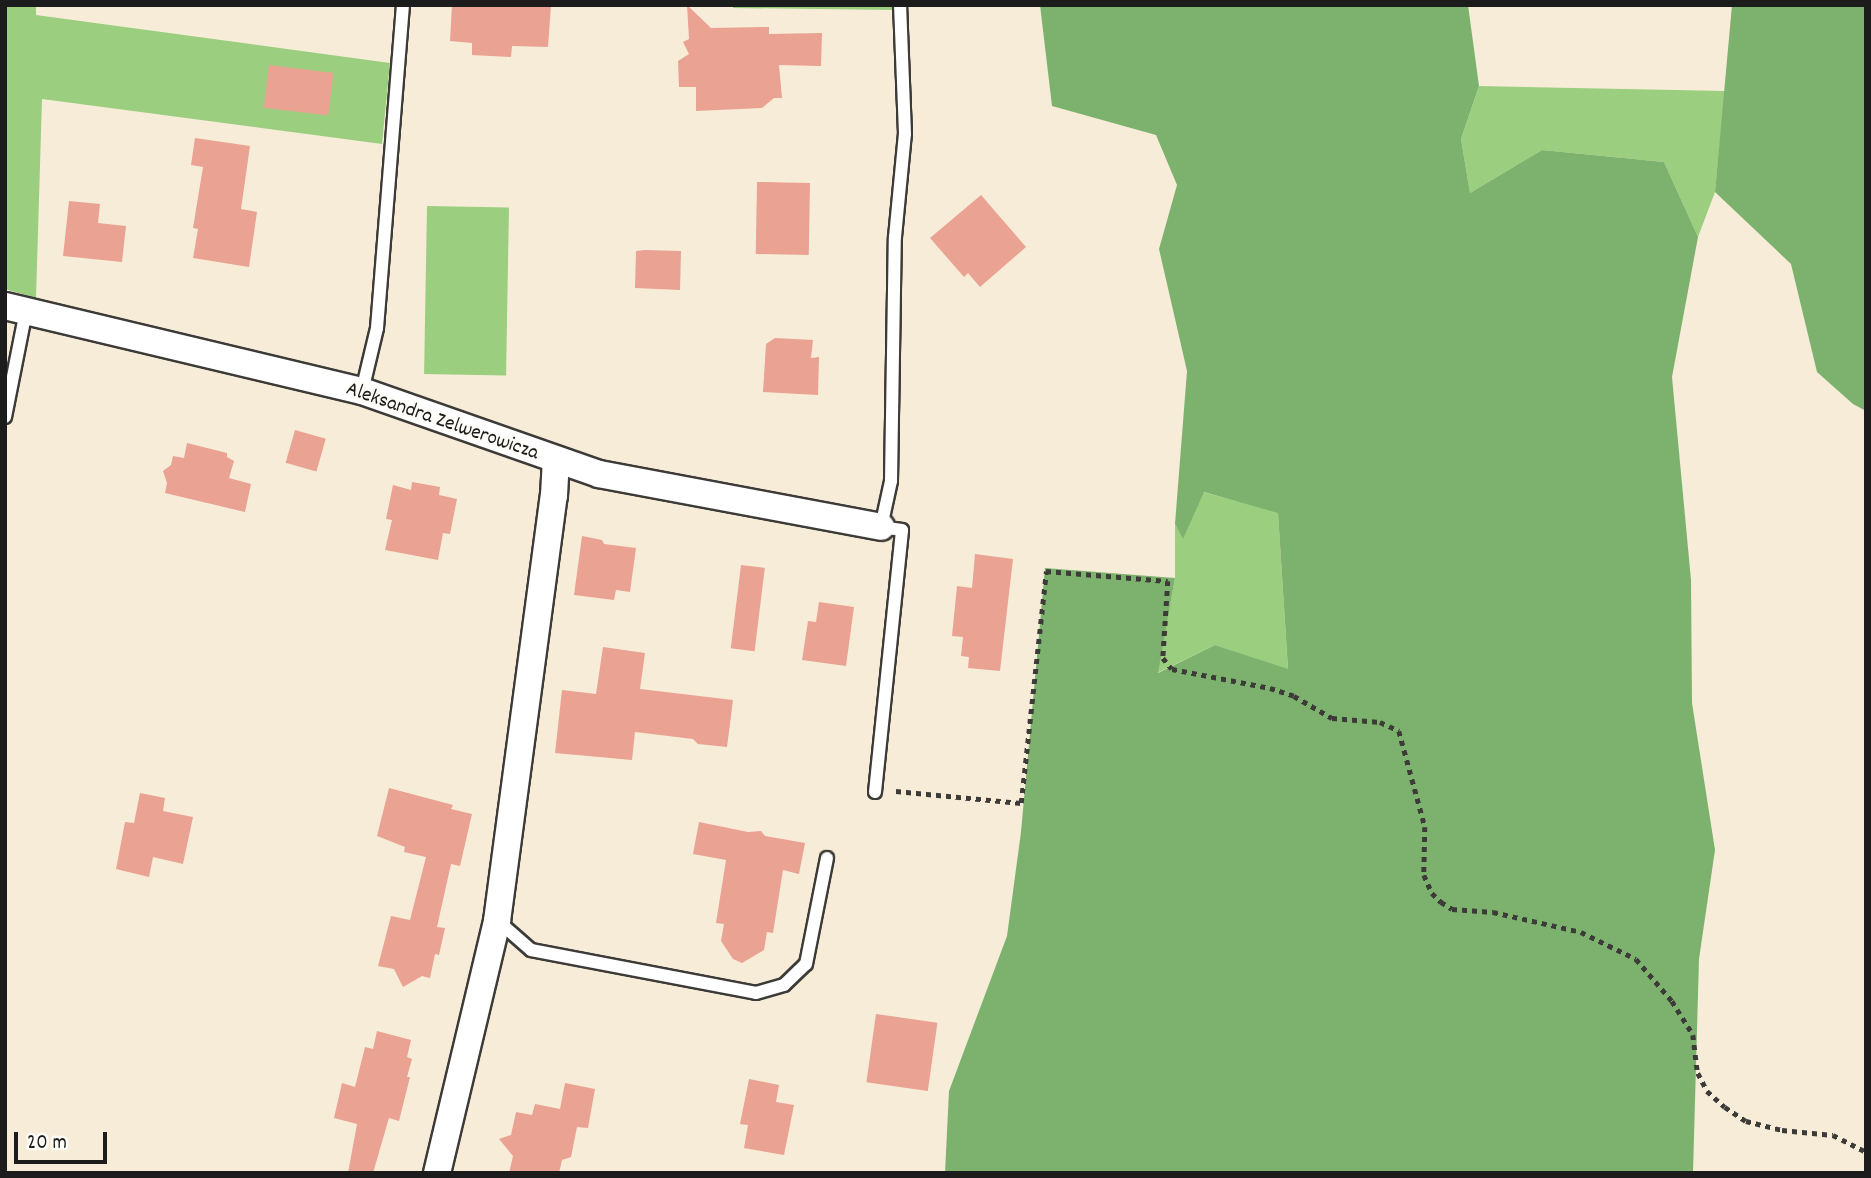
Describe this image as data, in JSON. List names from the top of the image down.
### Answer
{
  "streets": {
    "street": ["Aleksandra Zelwerowicza"]
  },
  "scale_bar": "20 m"
}
